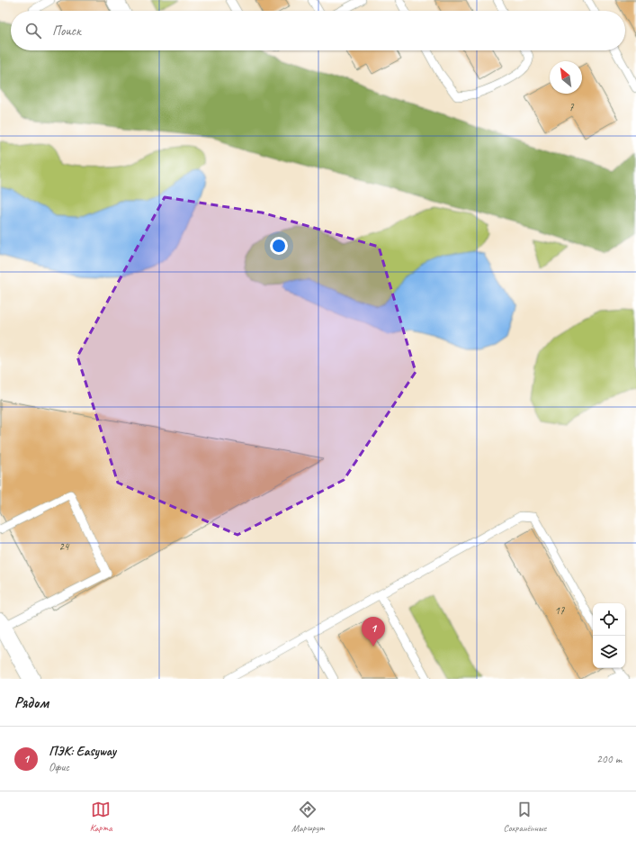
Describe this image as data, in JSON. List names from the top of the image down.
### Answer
{
  "house_numbers": ["7", "24", "17"],
  "north": "top left",
  "page": {
    "search": "Поиск",
    "pins": "1",
    "heading": "Рядом",
    "list": [
      {
        "mark": "1",
        "name": "ПЭК: Easyway",
        "note": "Офис",
        "value": "200 m"
      }
    ],
    "nav": ["Карта", "Маршрут", "Сохранённые"]
  }
}
